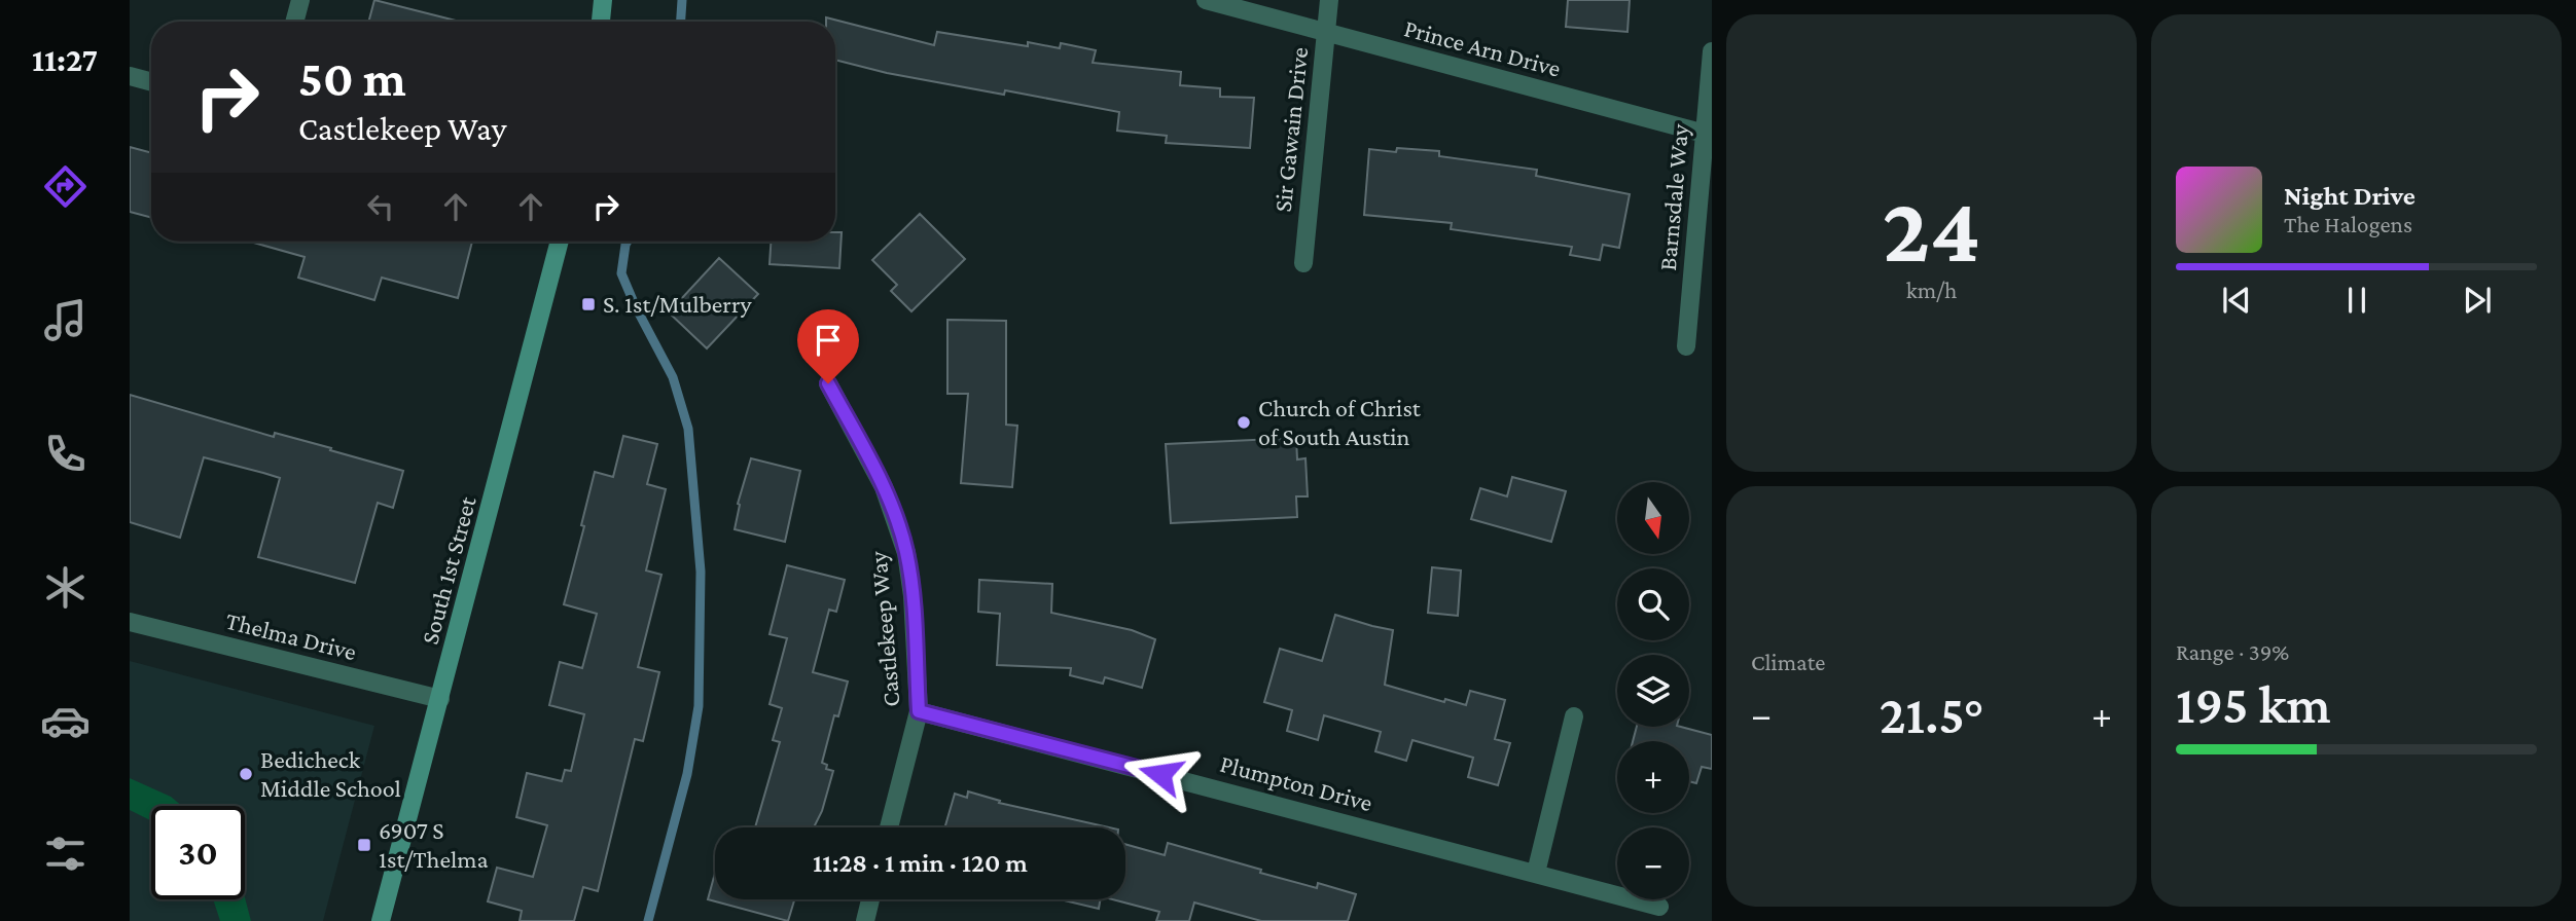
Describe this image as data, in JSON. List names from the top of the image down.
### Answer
{
  "streets": {
    "main road": ["South 1st Street"],
    "street": [
      "Prince Arn Drive",
      "Sir Gawain Drive",
      "Barnsdale Way",
      "Castlekeep Way",
      "Thelma Drive",
      "Plumpton Drive"
    ]
  },
  "crossings": [
    ["Prince Arn Drive", "Sir Gawain Drive"],
    ["Prince Arn Drive", "Barnsdale Way"],
    ["South 1st Street", "Thelma Drive"],
    ["Castlekeep Way", "Plumpton Drive"]
  ],
  "places": {
    "transit": ["S. 1st/Mulberry", "6907 S 1st/Thelma"],
    "other": ["Church of Christ of South Austin", "Bedicheck Middle School"]
  },
  "north": "bottom",
  "page": {
    "tabs": "11:27",
    "tile": [
      ["24", "km/h"],
      "Climate",
      ["Range · 39%", "195 km"]
    ],
    "turn": ["50 m", "Castlekeep Way"],
    "song": ["Night Drive", "The Halogens"],
    "map_buttons": ["+", "−"],
    "heat": ["−", "21.5°", "+"],
    "limit": "30",
    "trip": "11:28 · 1 min · 120 m"
  }
}
